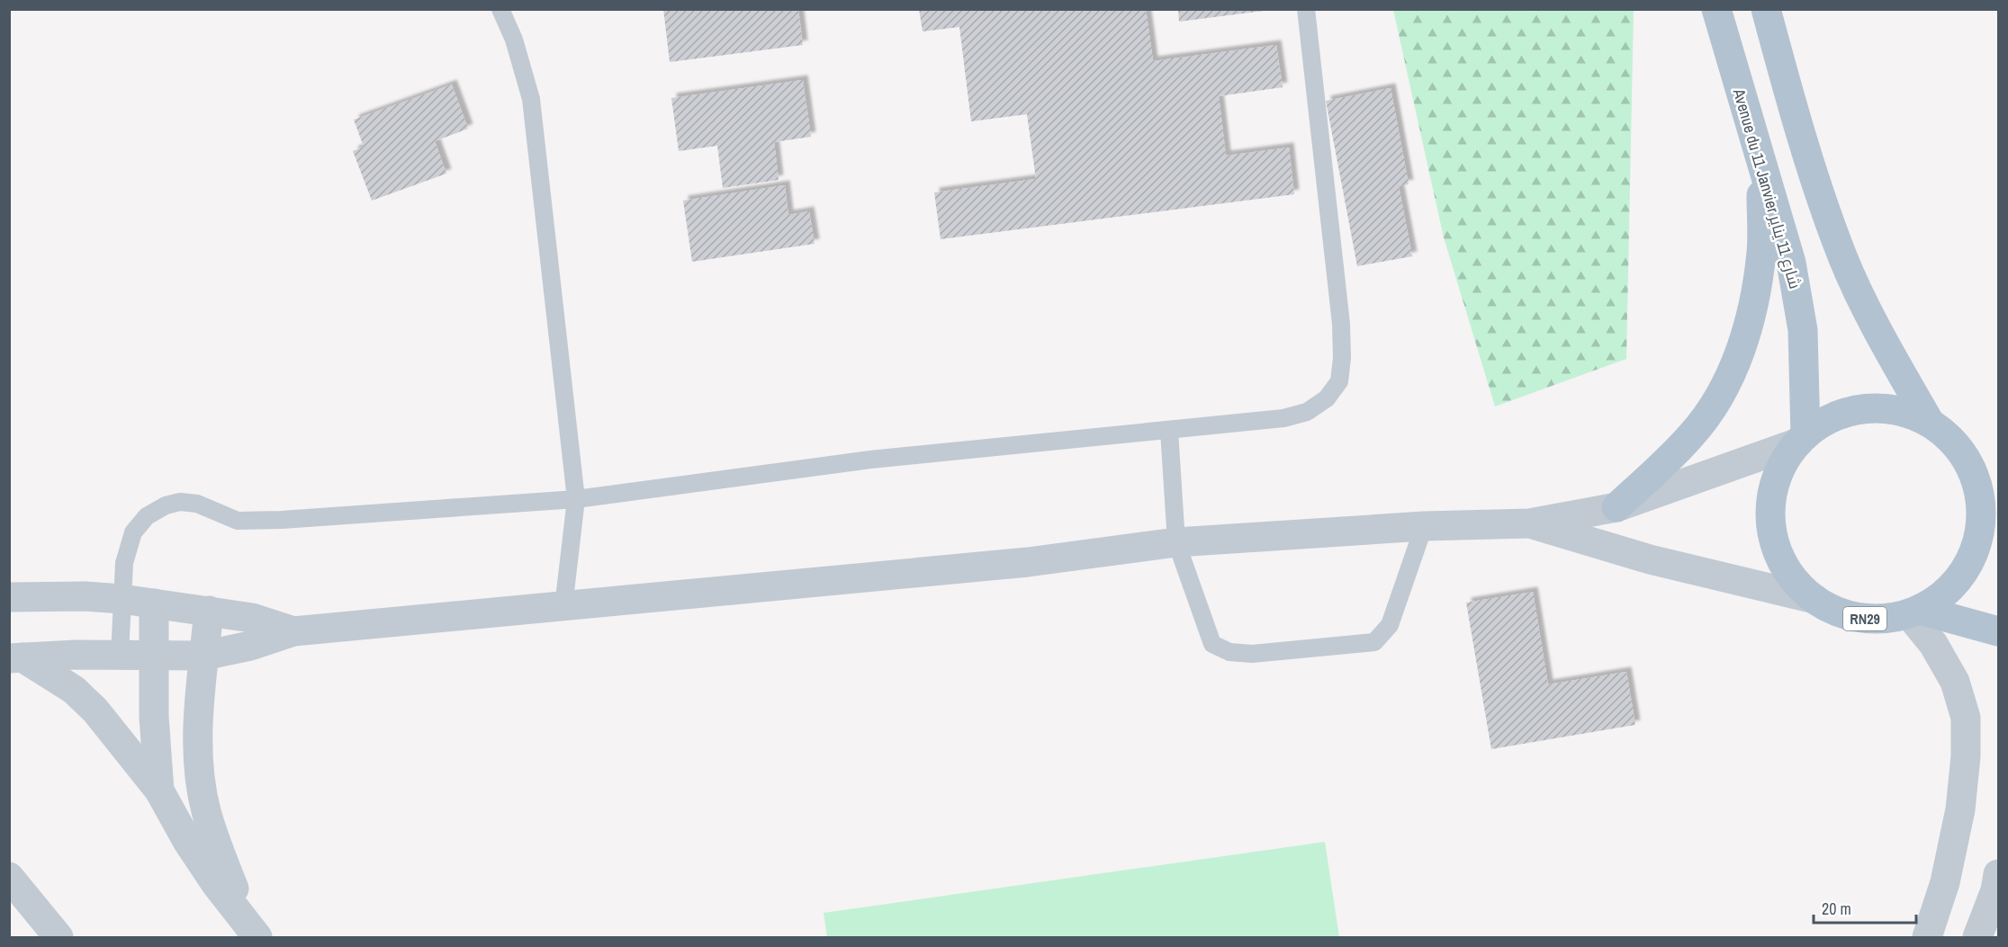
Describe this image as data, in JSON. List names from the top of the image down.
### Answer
{
  "streets": {
    "main road": ["Avenue du 11 Janvier شارع 11 يناير", "RN29"]
  },
  "crossings": [
    ["Avenue du 11 Janvier شارع 11 يناير", "RN29"]
  ],
  "scale_bar": "20 m"
}
